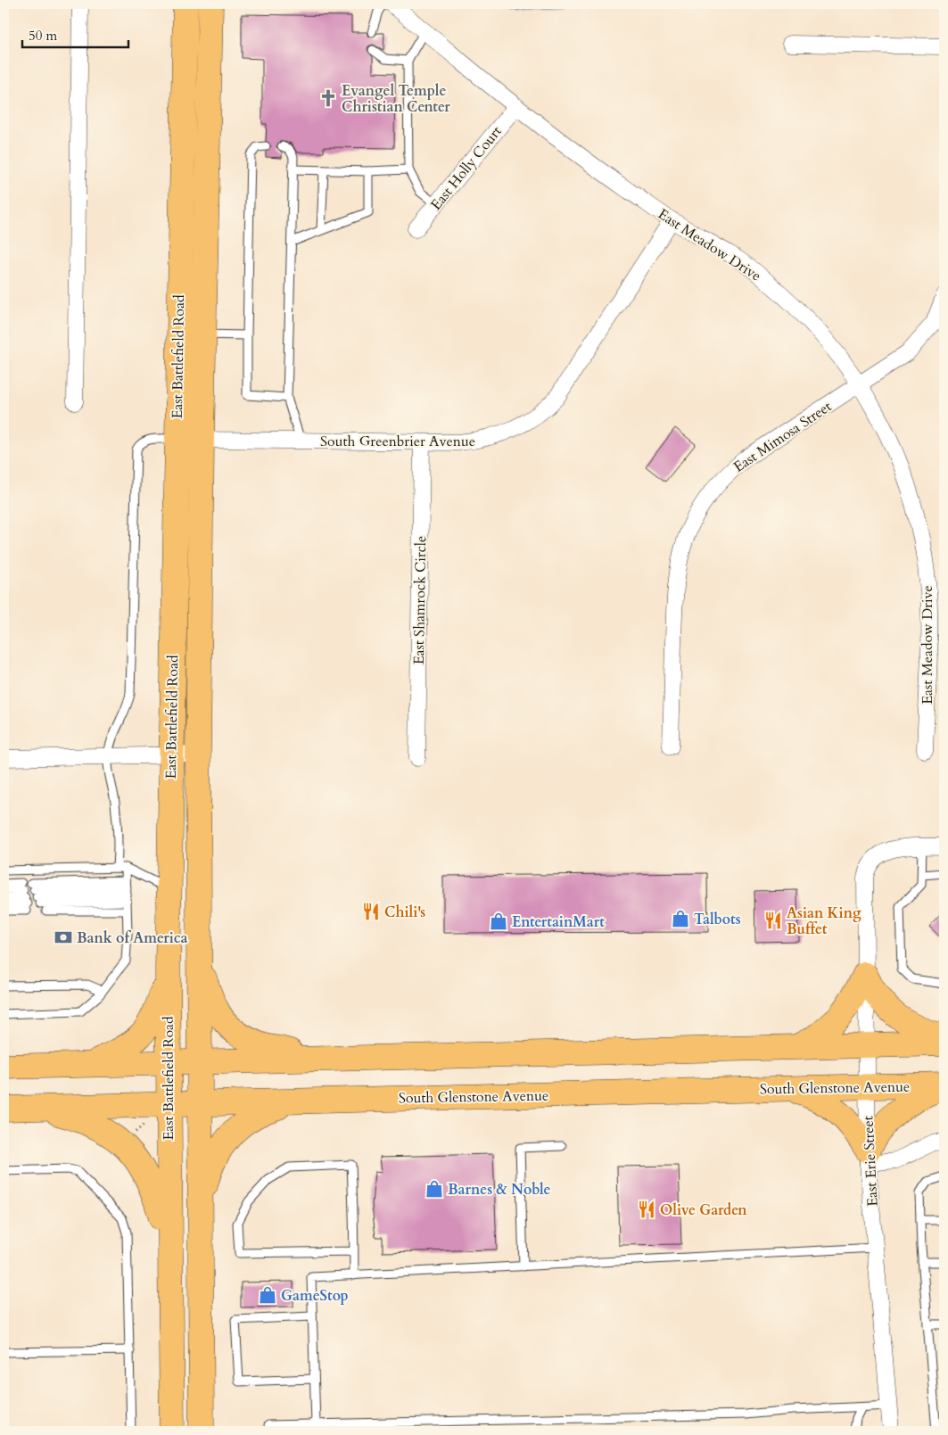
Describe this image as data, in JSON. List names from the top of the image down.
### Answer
{
  "streets": {
    "main road": ["East Battlefield Road", "South Glenstone Avenue"],
    "street": [
      "East Holly Court",
      "East Meadow Drive",
      "East Mimosa Street",
      "South Greenbrier Avenue",
      "East Shamrock Circle",
      "East Erie Street"
    ]
  },
  "crossings": [
    ["East Holly Court", "East Meadow Drive"],
    ["East Meadow Drive", "East Mimosa Street"],
    ["East Meadow Drive", "South Greenbrier Avenue"],
    ["East Battlefield Road", "South Greenbrier Avenue"],
    ["East Battlefield Road", "South Glenstone Avenue"],
    ["South Greenbrier Avenue", "East Shamrock Circle"],
    ["South Glenstone Avenue", "East Erie Street"]
  ],
  "places": {
    "church": ["Evangel Temple Christian Center"],
    "restaurant": ["Chili's", "Asian King Buffet", "Olive Garden"],
    "shop": [
      "Talbots",
      "EntertainMart",
      "Barnes & Noble",
      "GameStop"
    ],
    "bank": ["Bank of America"]
  },
  "scale_bar": "50 m"
}
